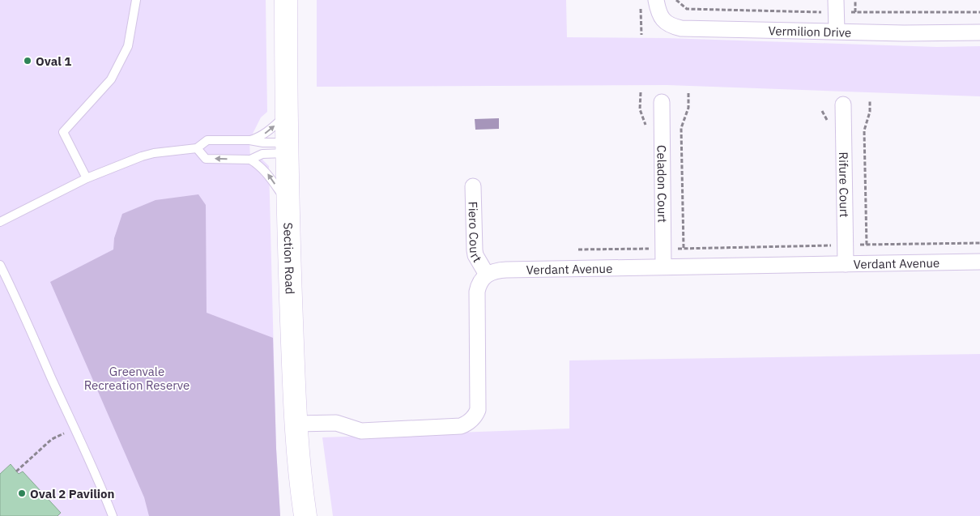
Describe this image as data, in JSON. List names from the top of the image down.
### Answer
{
  "streets": {
    "street": [
      "Vermilion Drive",
      "Rifure Court",
      "Celadon Court",
      "Fiero Court",
      "Section Road",
      "Verdant Avenue"
    ]
  },
  "crossings": [
    ["Rifure Court", "Verdant Avenue"],
    ["Celadon Court", "Verdant Avenue"],
    ["Fiero Court", "Verdant Avenue"]
  ],
  "parks": ["Greenvale Recreation Reserve"],
  "places": ["Oval 1", "Oval 2 Pavilion"]
}
